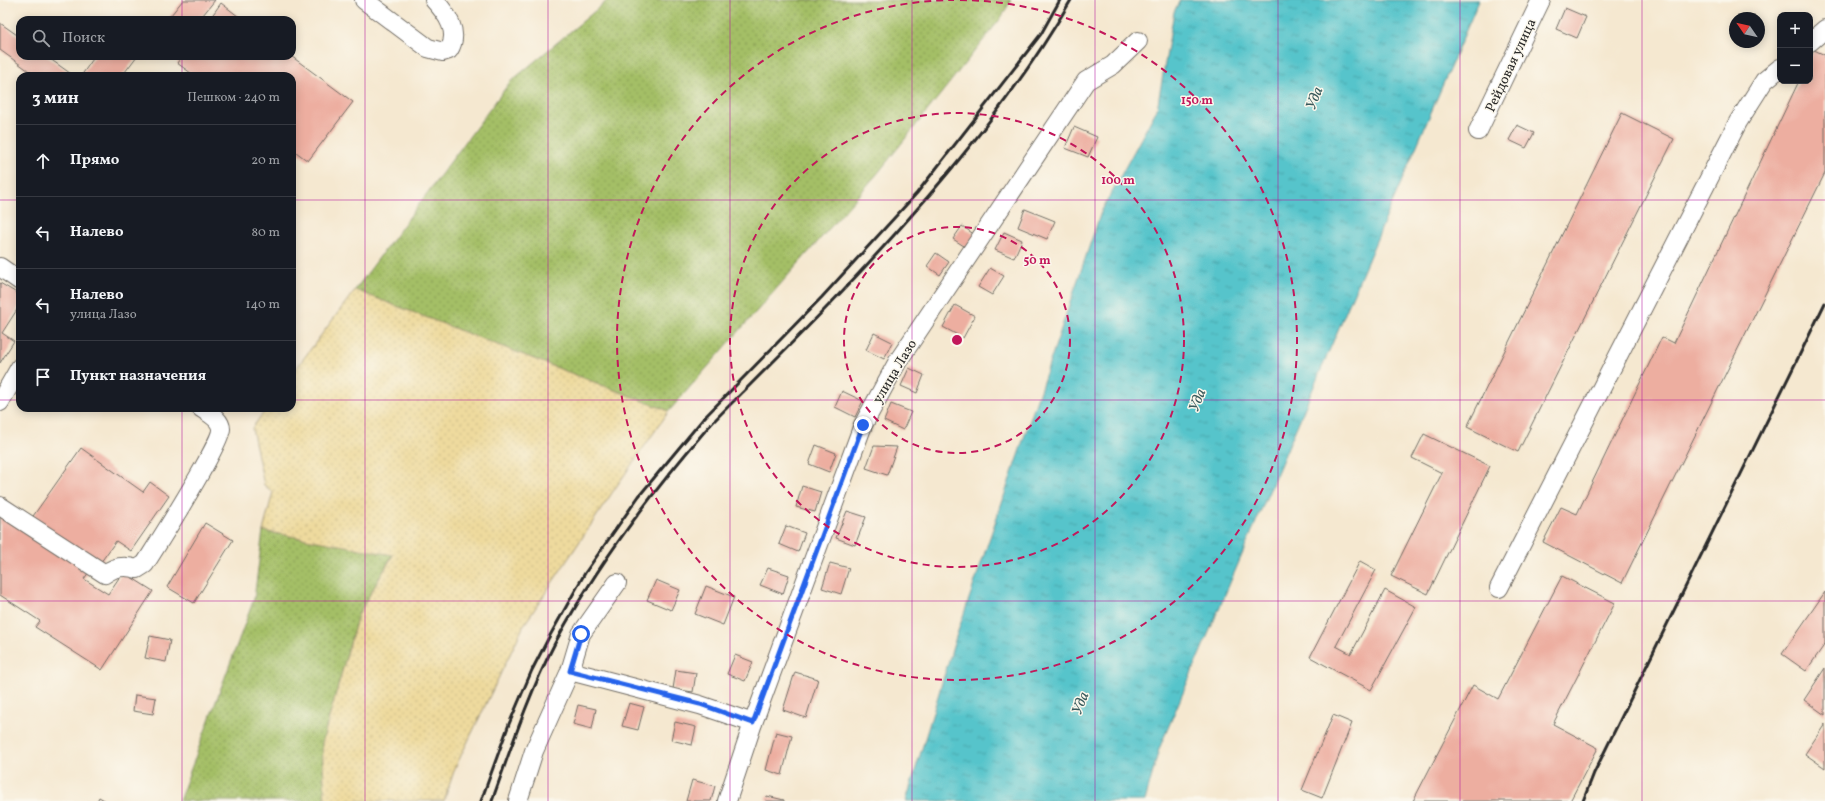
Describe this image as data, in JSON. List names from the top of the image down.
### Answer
{
  "streets": {
    "street": ["Рейдовая улица", "улица Лазо"]
  },
  "water": ["Уда"],
  "north": "top left",
  "page": {
    "map_buttons": ["+", "−"],
    "search": "Поиск",
    "heading": ["3 мин", "Пешком · 240 m"],
    "list": [
      ["Прямо", "20 m"],
      ["Налево", "80 m"],
      ["Налево", "улица Лазо", "140 m"],
      "Пункт назначения"
    ]
  },
  "rings": ["150 m", "100 m", "50 m"]
}
